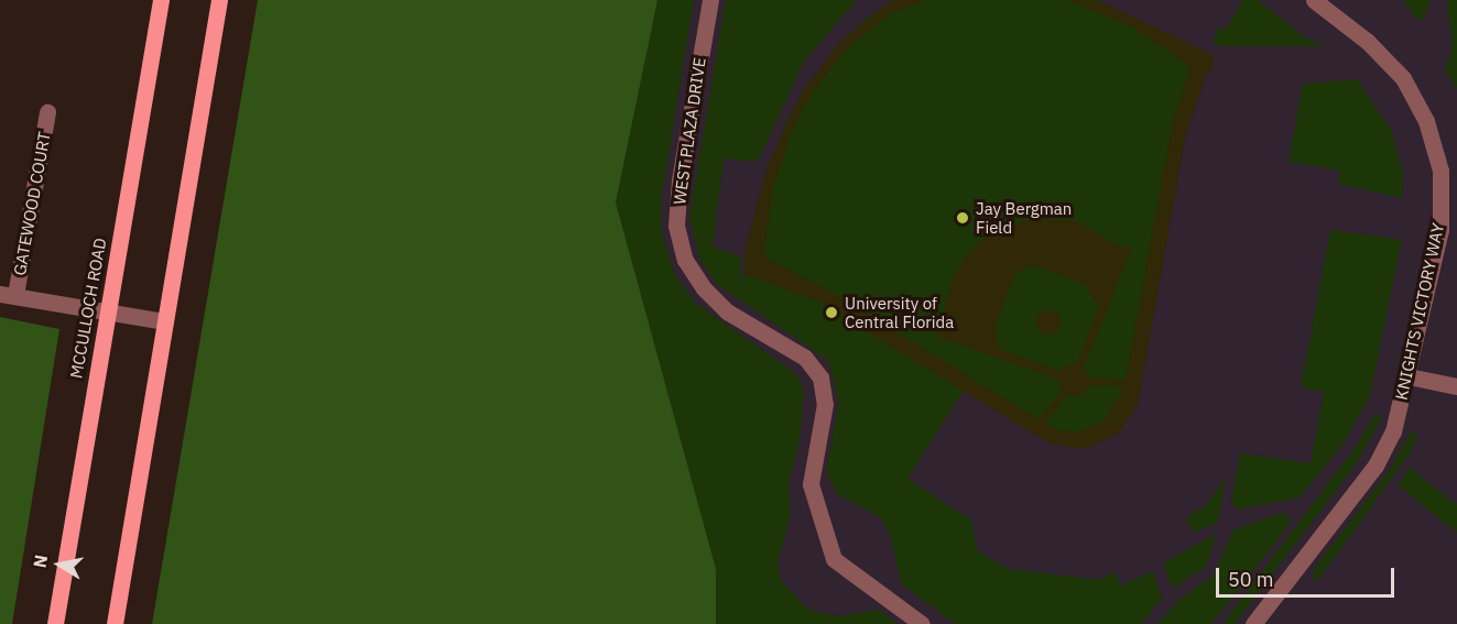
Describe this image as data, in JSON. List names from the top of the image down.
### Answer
{
  "streets": {
    "main road": ["MCCULLOCH ROAD"],
    "street": ["WEST PLAZA DRIVE", "GATEWOOD COURT", "KNIGHTS VICTORY WAY"]
  },
  "places": ["Jay Bergman Field", "University of Central Florida"],
  "scale_bar": "50 m",
  "north": "left"
}
